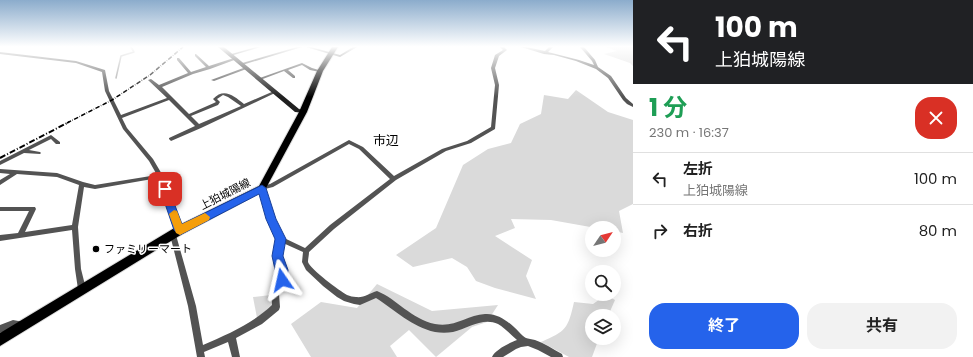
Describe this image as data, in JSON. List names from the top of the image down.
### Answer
{
  "streets": {
    "main road": ["上狛城陽線"]
  },
  "districts": ["市辺"],
  "places": ["ファミリーマート"],
  "north": "top right",
  "page": {
    "turn": ["100 m", "上狛城陽線"],
    "heading": ["1 分", "230 m · 16:37"],
    "list": [
      {
        "name": "左折",
        "note": "上狛城陽線",
        "value": "100 m"
      },
      {
        "name": "右折",
        "value": "80 m"
      }
    ],
    "buttons": ["終了", "共有"]
  }
}
